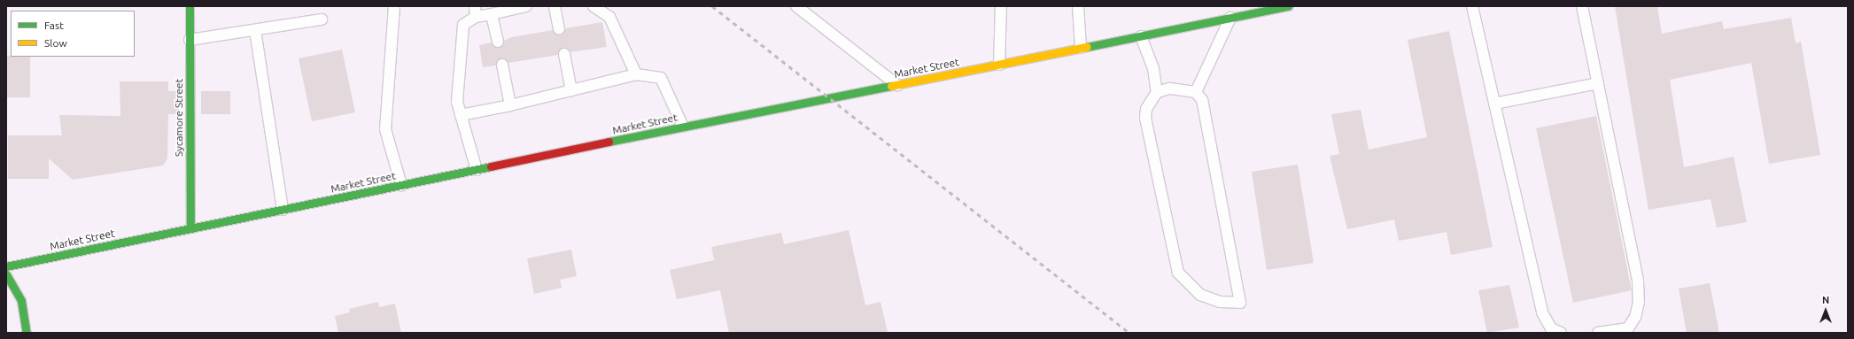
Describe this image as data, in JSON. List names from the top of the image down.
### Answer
{
  "streets": {
    "main road": ["Market Street", "Sycamore Street"]
  },
  "crossings": [
    ["Market Street", "Sycamore Street"]
  ],
  "legend": ["Fast", "Slow"],
  "north": "top"
}
